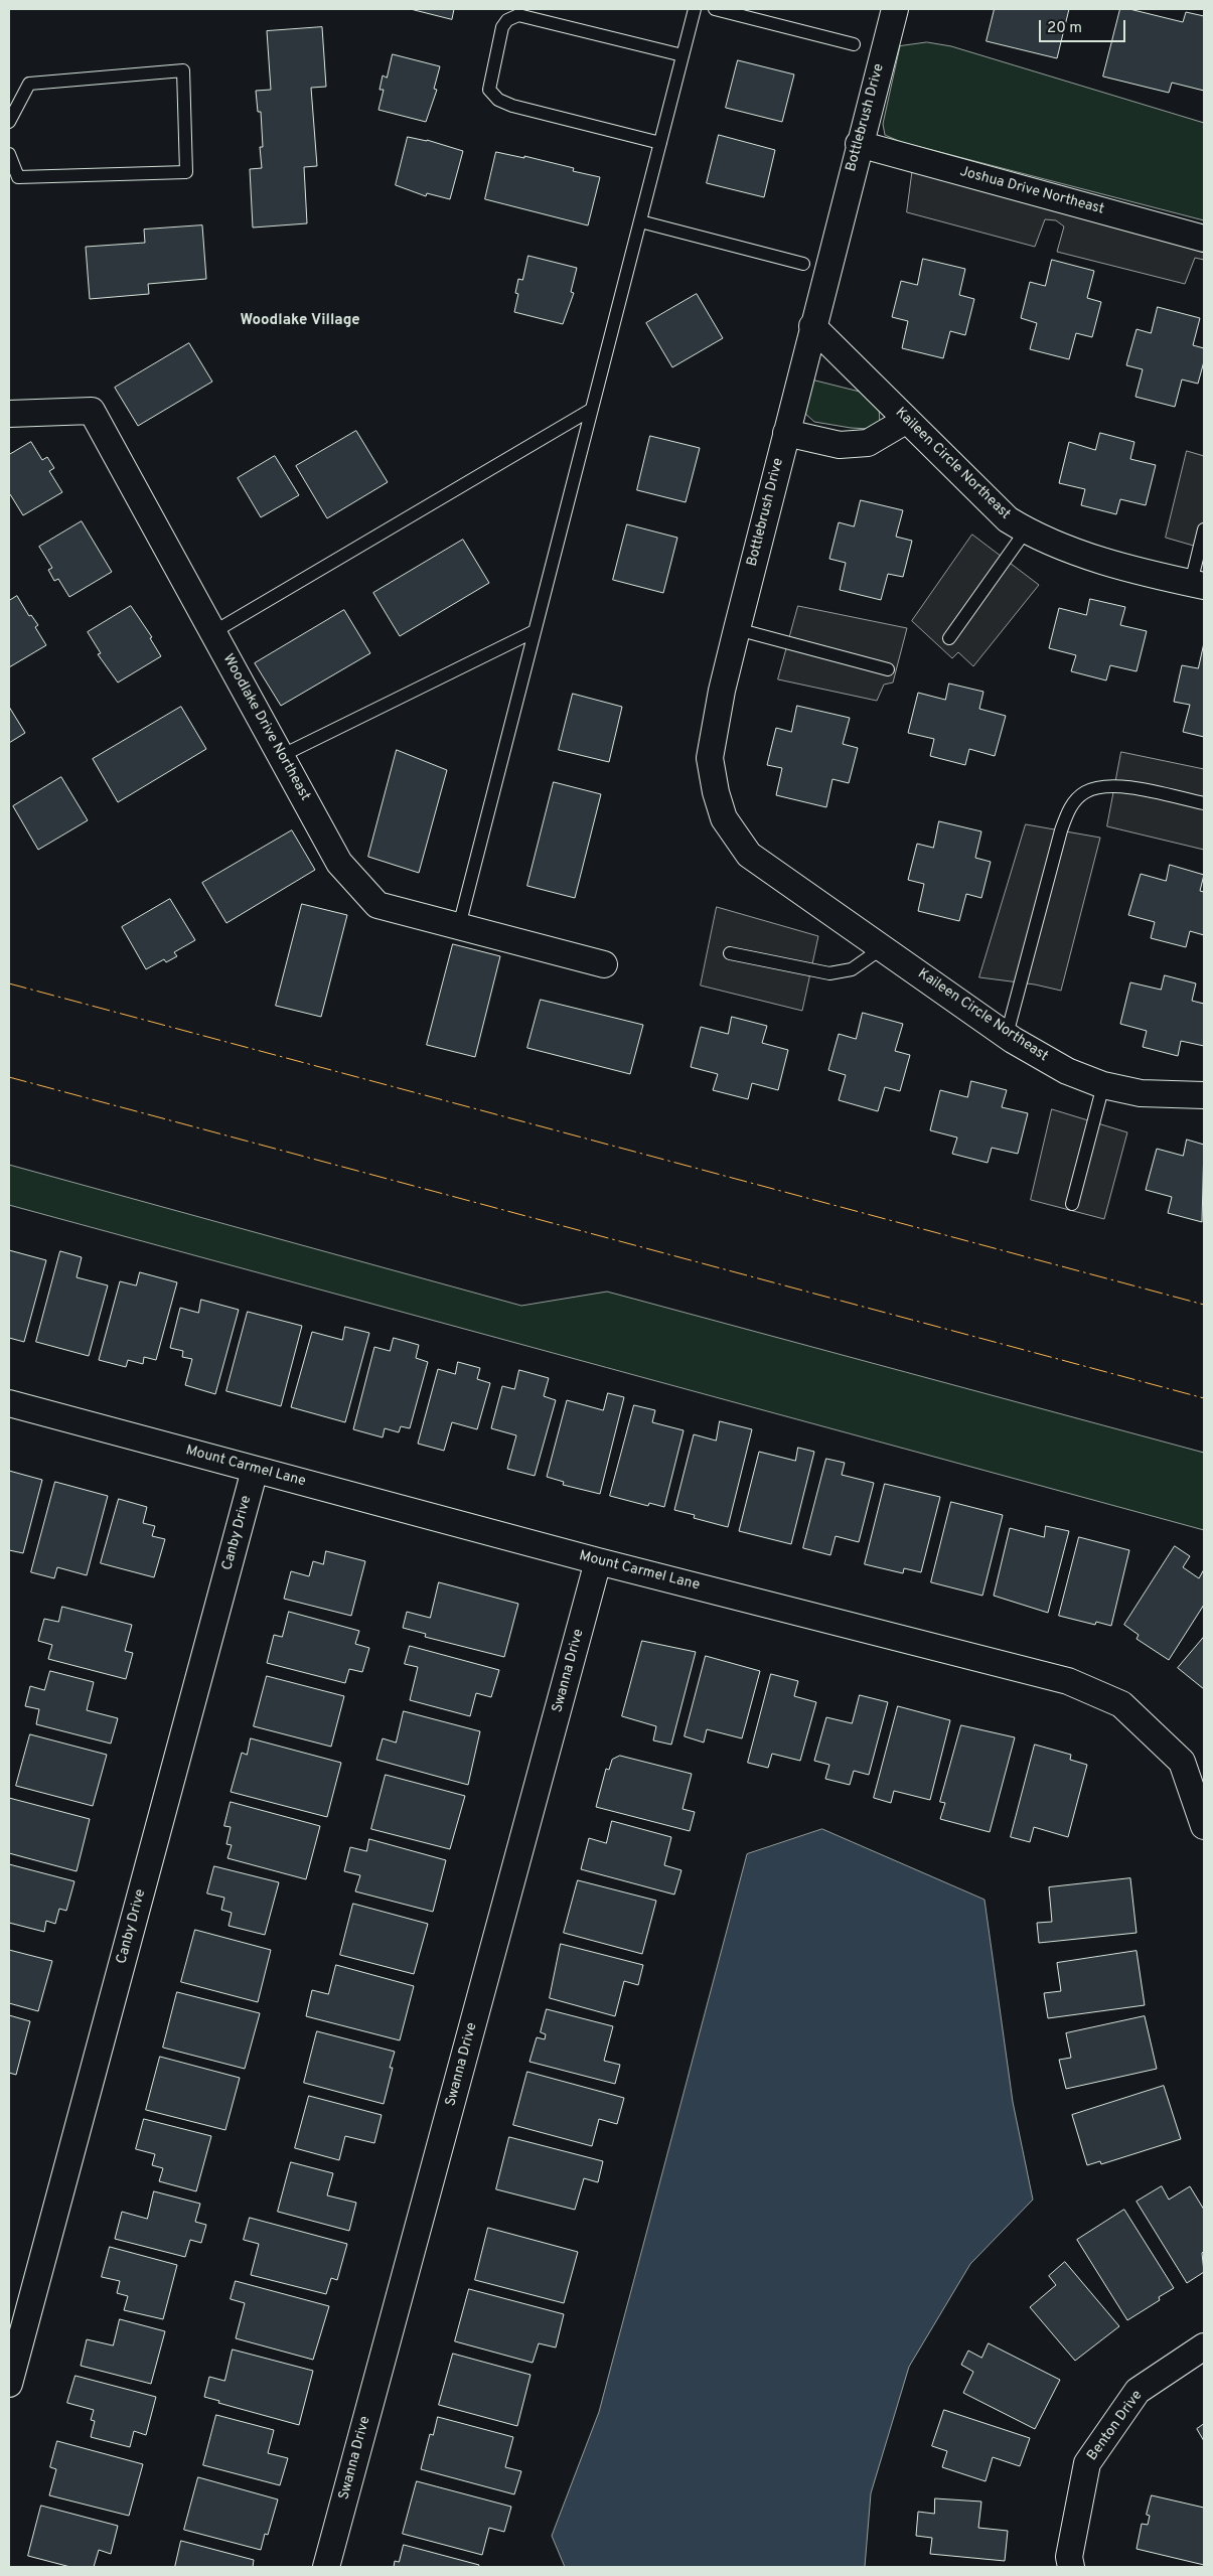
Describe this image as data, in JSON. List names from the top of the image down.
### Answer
{
  "streets": {
    "street": [
      "Bottlebrush Drive",
      "Joshua Drive Northeast",
      "Kaileen Circle Northeast",
      "Woodlake Drive Northeast",
      "Mount Carmel Lane",
      "Canby Drive",
      "Swanna Drive",
      "Benton Drive"
    ]
  },
  "crossings": [
    ["Bottlebrush Drive", "Joshua Drive Northeast"],
    ["Bottlebrush Drive", "Kaileen Circle Northeast"],
    ["Mount Carmel Lane", "Canby Drive"],
    ["Mount Carmel Lane", "Swanna Drive"]
  ],
  "districts": ["Woodlake Village"],
  "scale_bar": "20 m"
}
